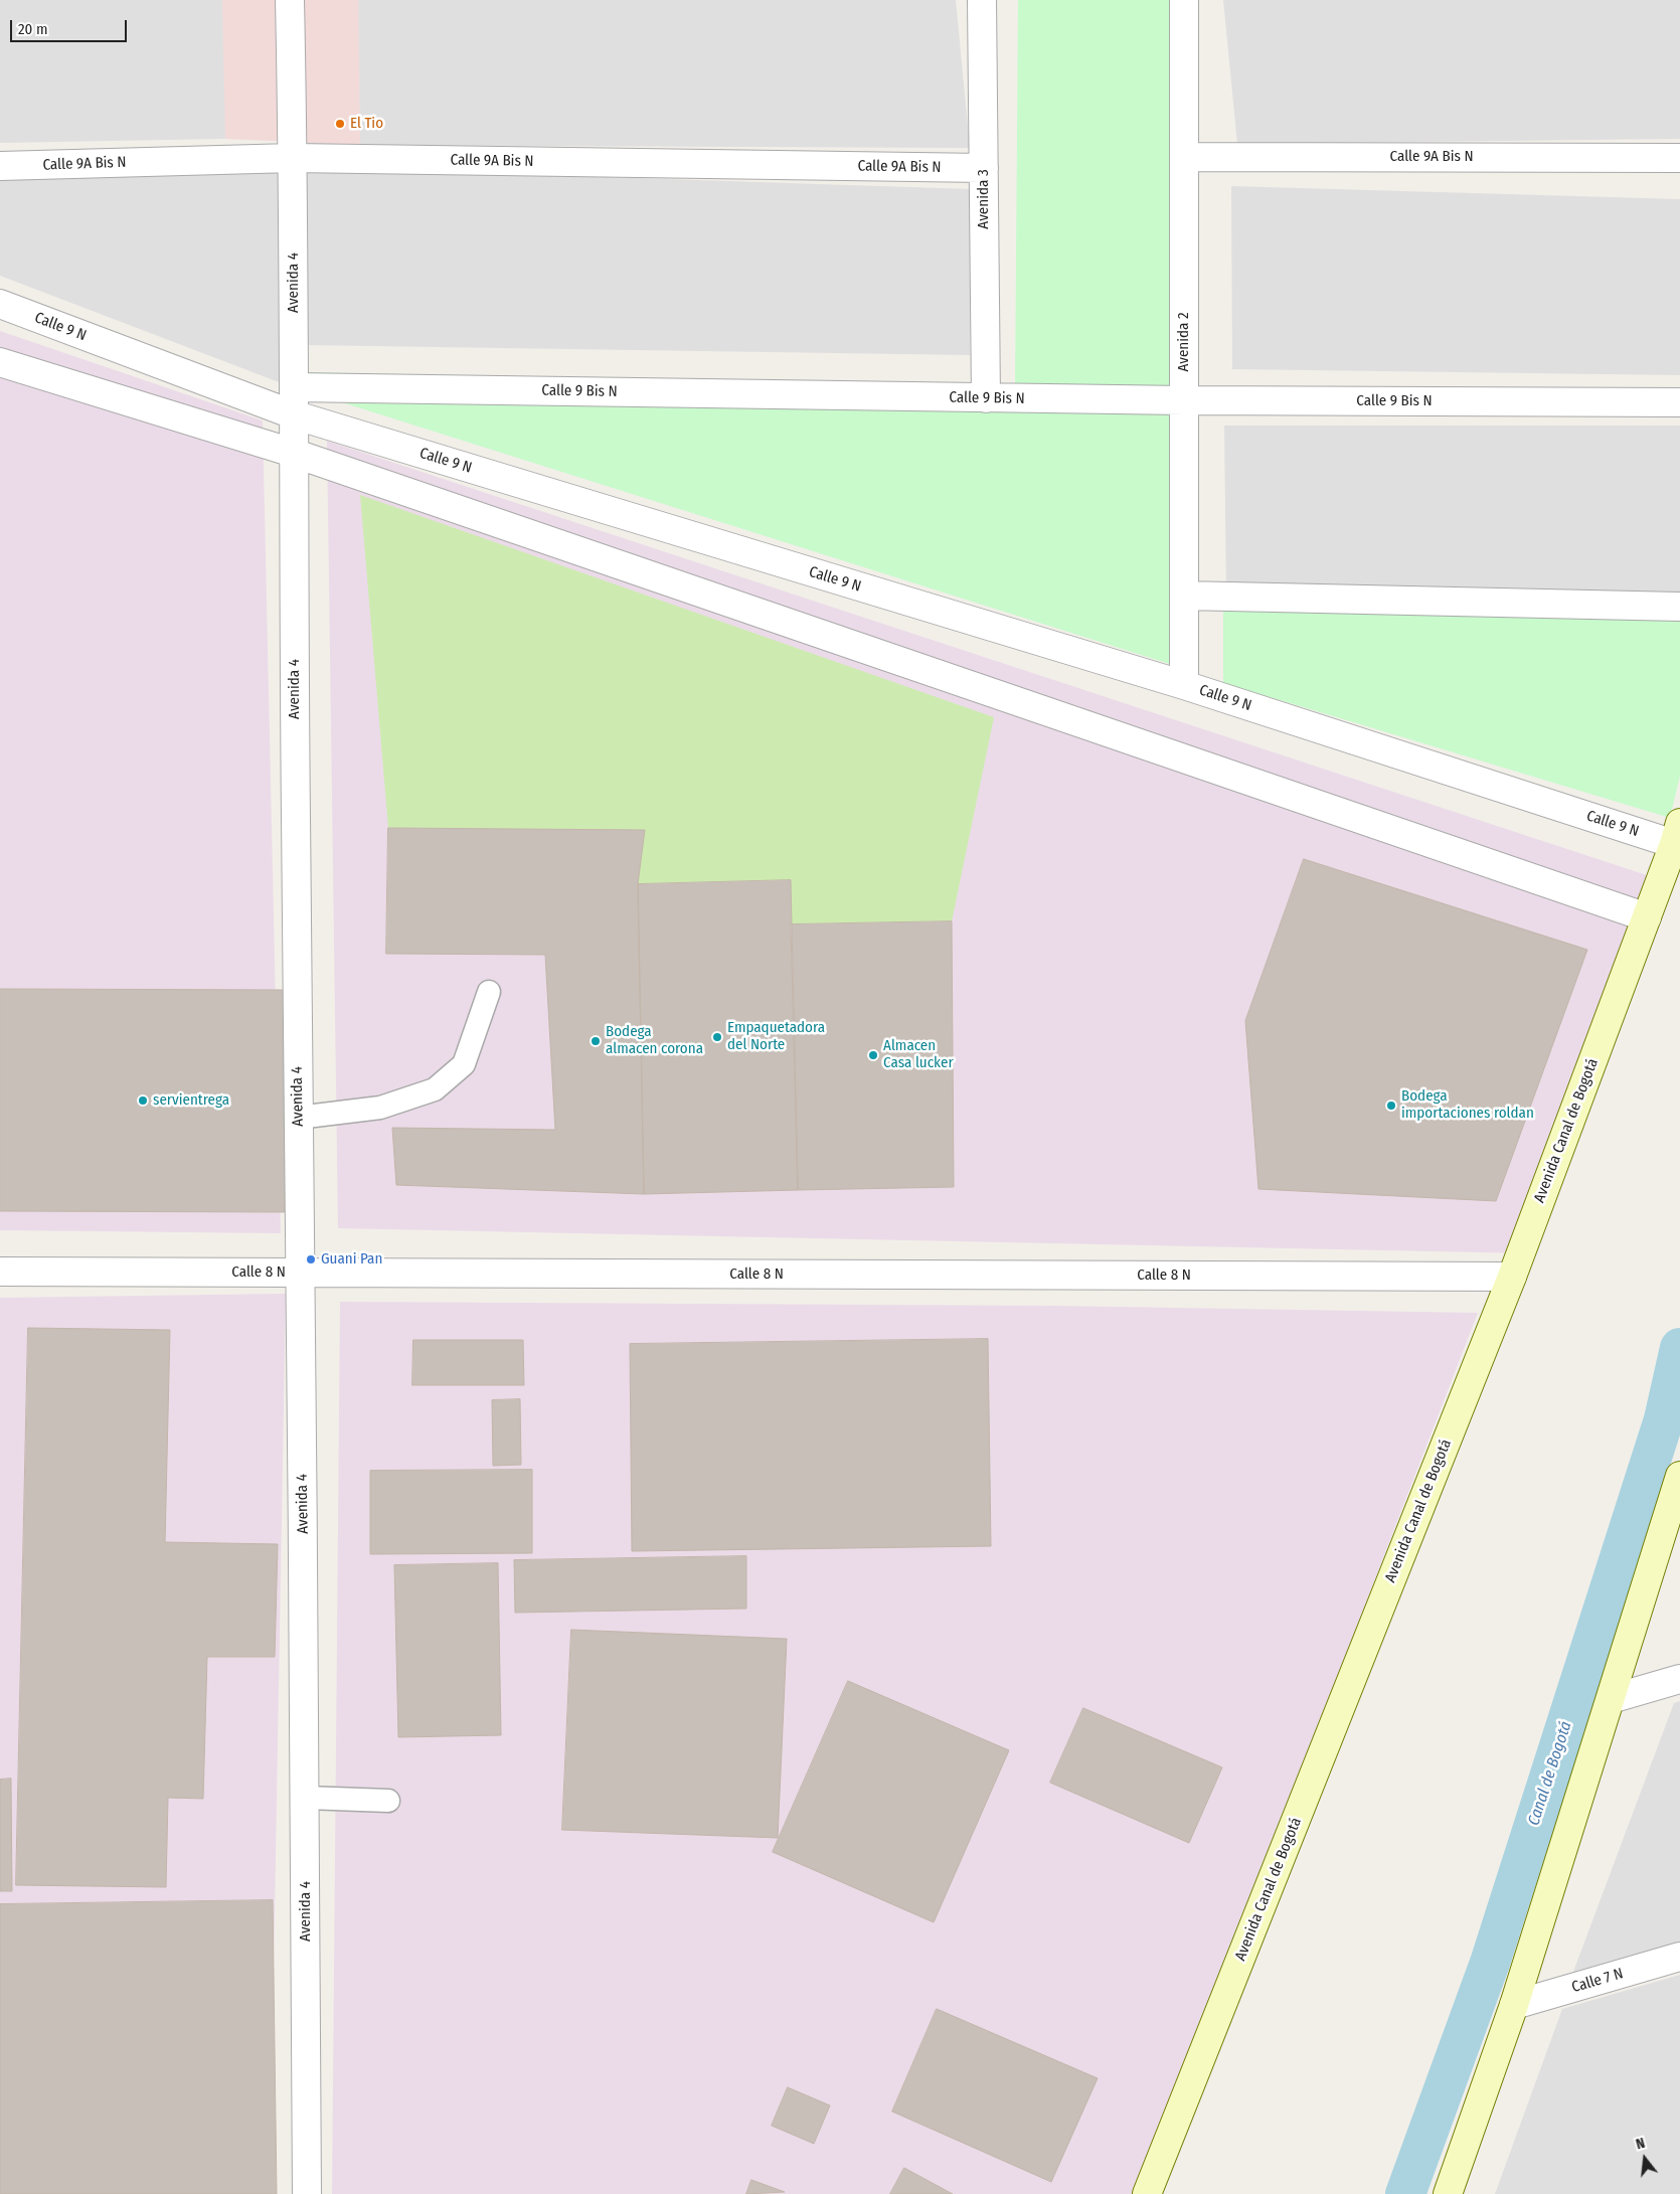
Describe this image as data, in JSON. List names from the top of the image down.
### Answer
{
  "streets": {
    "main road": ["Avenida Canal de Bogotá"],
    "street": [
      "Calle 9A Bis N",
      "Avenida 3",
      "Avenida 4",
      "Calle 9 N",
      "Avenida 2",
      "Calle 9 Bis N",
      "Calle 8 N",
      "Calle 7 N"
    ]
  },
  "crossings": [
    ["Calle 9A Bis N", "Avenida 3"],
    ["Calle 9A Bis N", "Avenida 4"],
    ["Calle 9A Bis N", "Avenida 2"],
    ["Avenida 3", "Calle 9 Bis N"],
    ["Avenida 4", "Calle 9 N"],
    ["Avenida 4", "Calle 9 Bis N"],
    ["Avenida 4", "Calle 8 N"],
    ["Calle 9 N", "Avenida 2"],
    ["Calle 9 N", "Avenida Canal de Bogotá"],
    ["Avenida 2", "Calle 9 Bis N"],
    ["Avenida Canal de Bogotá", "Calle 8 N"]
  ],
  "water": ["Canal de Bogotá"],
  "places": [
    "El Tio",
    "Empaquetadora del Norte",
    "Bodega almacen corona",
    "Almacen Casa lucker",
    "servientrega",
    "Bodega importaciones roldan",
    "Guani Pan"
  ],
  "scale_bar": "20 m",
  "north": "top"
}
